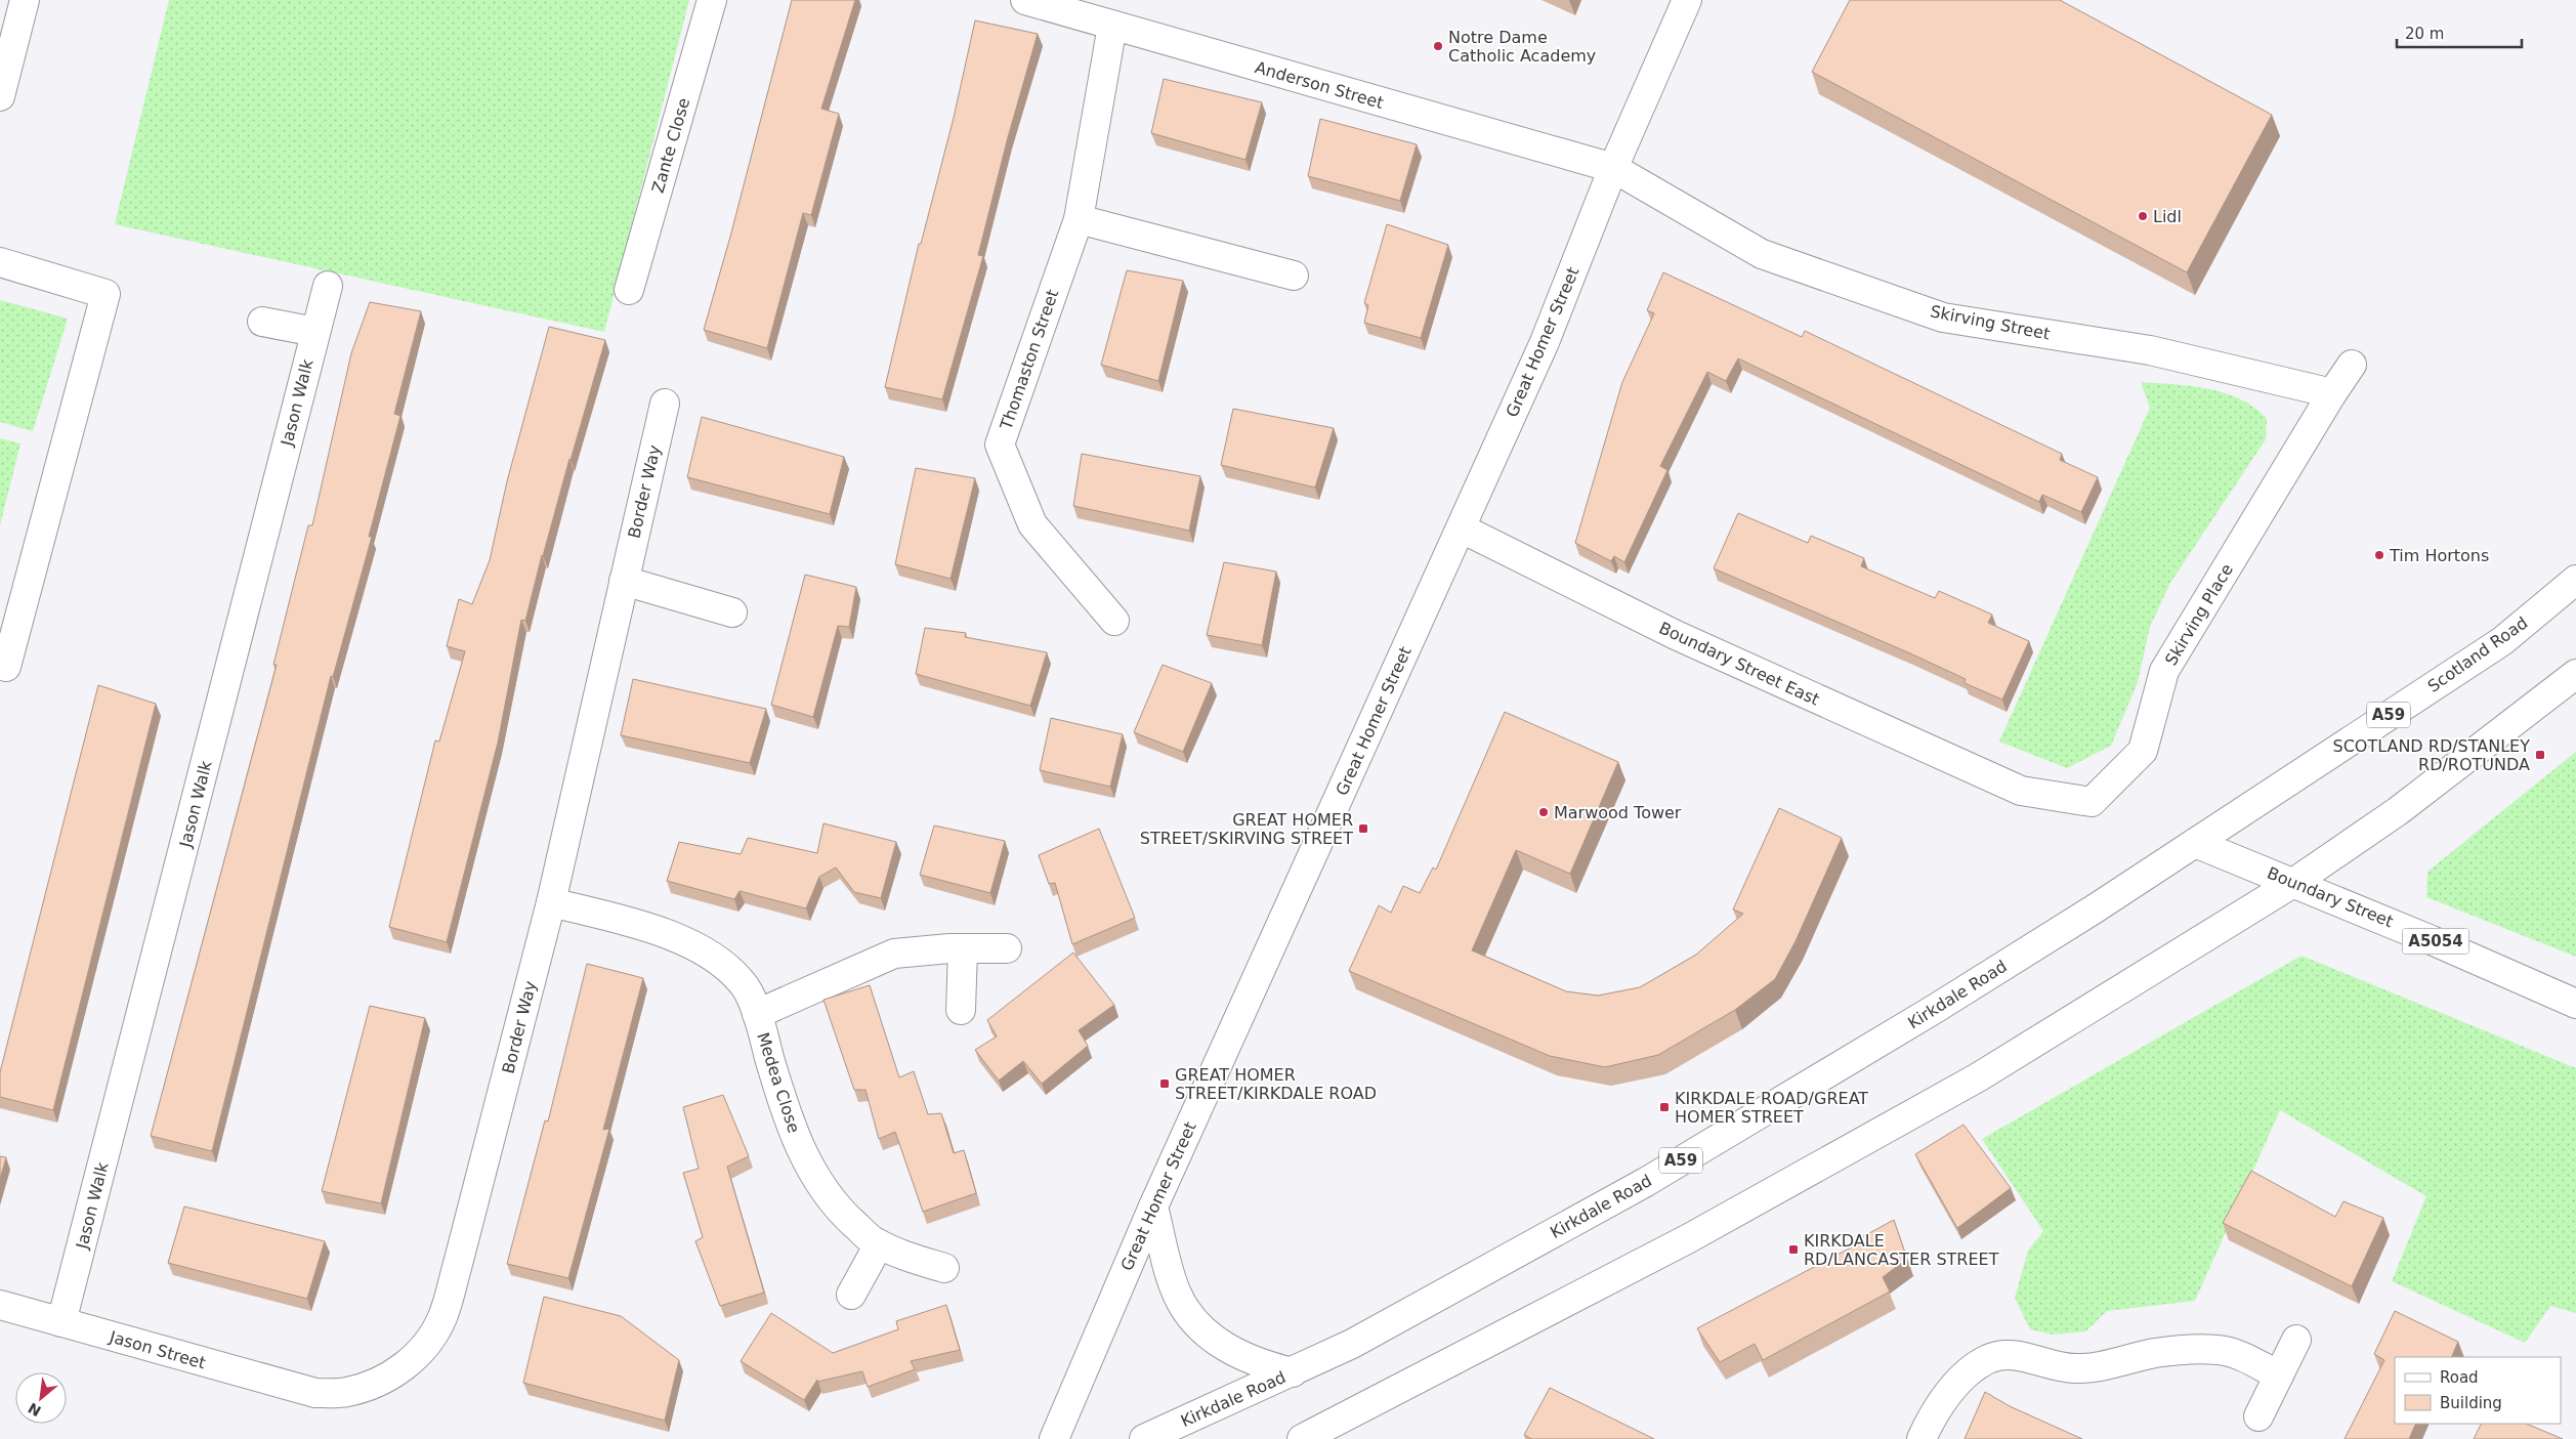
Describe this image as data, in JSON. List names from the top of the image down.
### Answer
{
  "streets": {
    "main road": [
      "Anderson Street",
      "Zante Close",
      "Skirving Street",
      "Great Homer Street",
      "Thomaston Street",
      "Jason Walk",
      "Border Way",
      "Skirving Place",
      "Scotland Road",
      "Boundary Street East",
      "A59",
      "Boundary Street",
      "A5054",
      "Kirkdale Road",
      "Medea Close",
      "Jason Street"
    ]
  },
  "crossings": [
    ["Anderson Street", "Skirving Street"],
    ["Anderson Street", "Great Homer Street"],
    ["Anderson Street", "Thomaston Street"],
    ["Skirving Street", "Great Homer Street"],
    ["Skirving Street", "Skirving Place"],
    ["Great Homer Street", "Boundary Street East"],
    ["Jason Walk", "Jason Street"],
    ["Border Way", "Medea Close"],
    ["Border Way", "Jason Street"],
    ["Skirving Place", "Boundary Street East"],
    ["Scotland Road", "Boundary Street"],
    ["Scotland Road", "Kirkdale Road"],
    ["Boundary Street", "Kirkdale Road"]
  ],
  "places": {
    "other": [
      "Notre Dame Catholic Academy",
      "Lidl",
      "Tim Hortons",
      "Marwood Tower"
    ],
    "transit": [
      "SCOTLAND RD/STANLEY RD/ROTUNDA",
      "GREAT HOMER STREET/SKIRVING STREET",
      "GREAT HOMER STREET/KIRKDALE ROAD",
      "KIRKDALE ROAD/GREAT HOMER STREET",
      "KIRKDALE RD/LANCASTER STREET"
    ]
  },
  "legend": ["Road", "Building"],
  "scale_bar": "20 m",
  "north": "bottom left"
}
